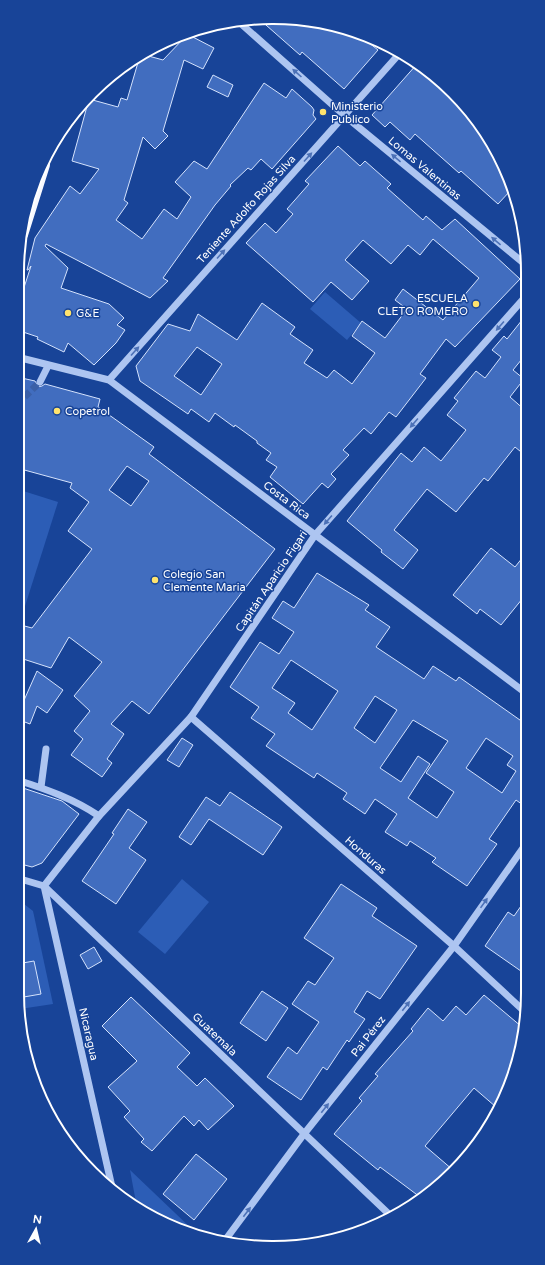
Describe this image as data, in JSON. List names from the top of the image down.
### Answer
{
  "streets": {
    "street": [
      "Lomas Valentinas",
      "Teniente Adolfo Rojas Silva",
      "Costa Rica",
      "Capitán Aparicio Figari",
      "Honduras",
      "Nicaragua",
      "Guatemala",
      "Pai Pérez"
    ]
  },
  "crossings": [
    ["Lomas Valentinas", "Teniente Adolfo Rojas Silva"],
    ["Teniente Adolfo Rojas Silva", "Costa Rica"],
    ["Costa Rica", "Capitán Aparicio Figari"],
    ["Capitán Aparicio Figari", "Honduras"],
    ["Capitán Aparicio Figari", "Nicaragua"],
    ["Capitán Aparicio Figari", "Guatemala"],
    ["Honduras", "Pai Pérez"],
    ["Nicaragua", "Guatemala"],
    ["Guatemala", "Pai Pérez"]
  ],
  "one_way": [
    "Lomas Valentinas",
    "Teniente Adolfo Rojas Silva",
    "Capitán Aparicio Figari",
    "Pai Pérez"
  ],
  "places": [
    "Ministerio Publico",
    "ESCUELA CLETO ROMERO",
    "G&E",
    "Copetrol",
    "Colegio San Clemente Maria"
  ],
  "north": "top"
}
